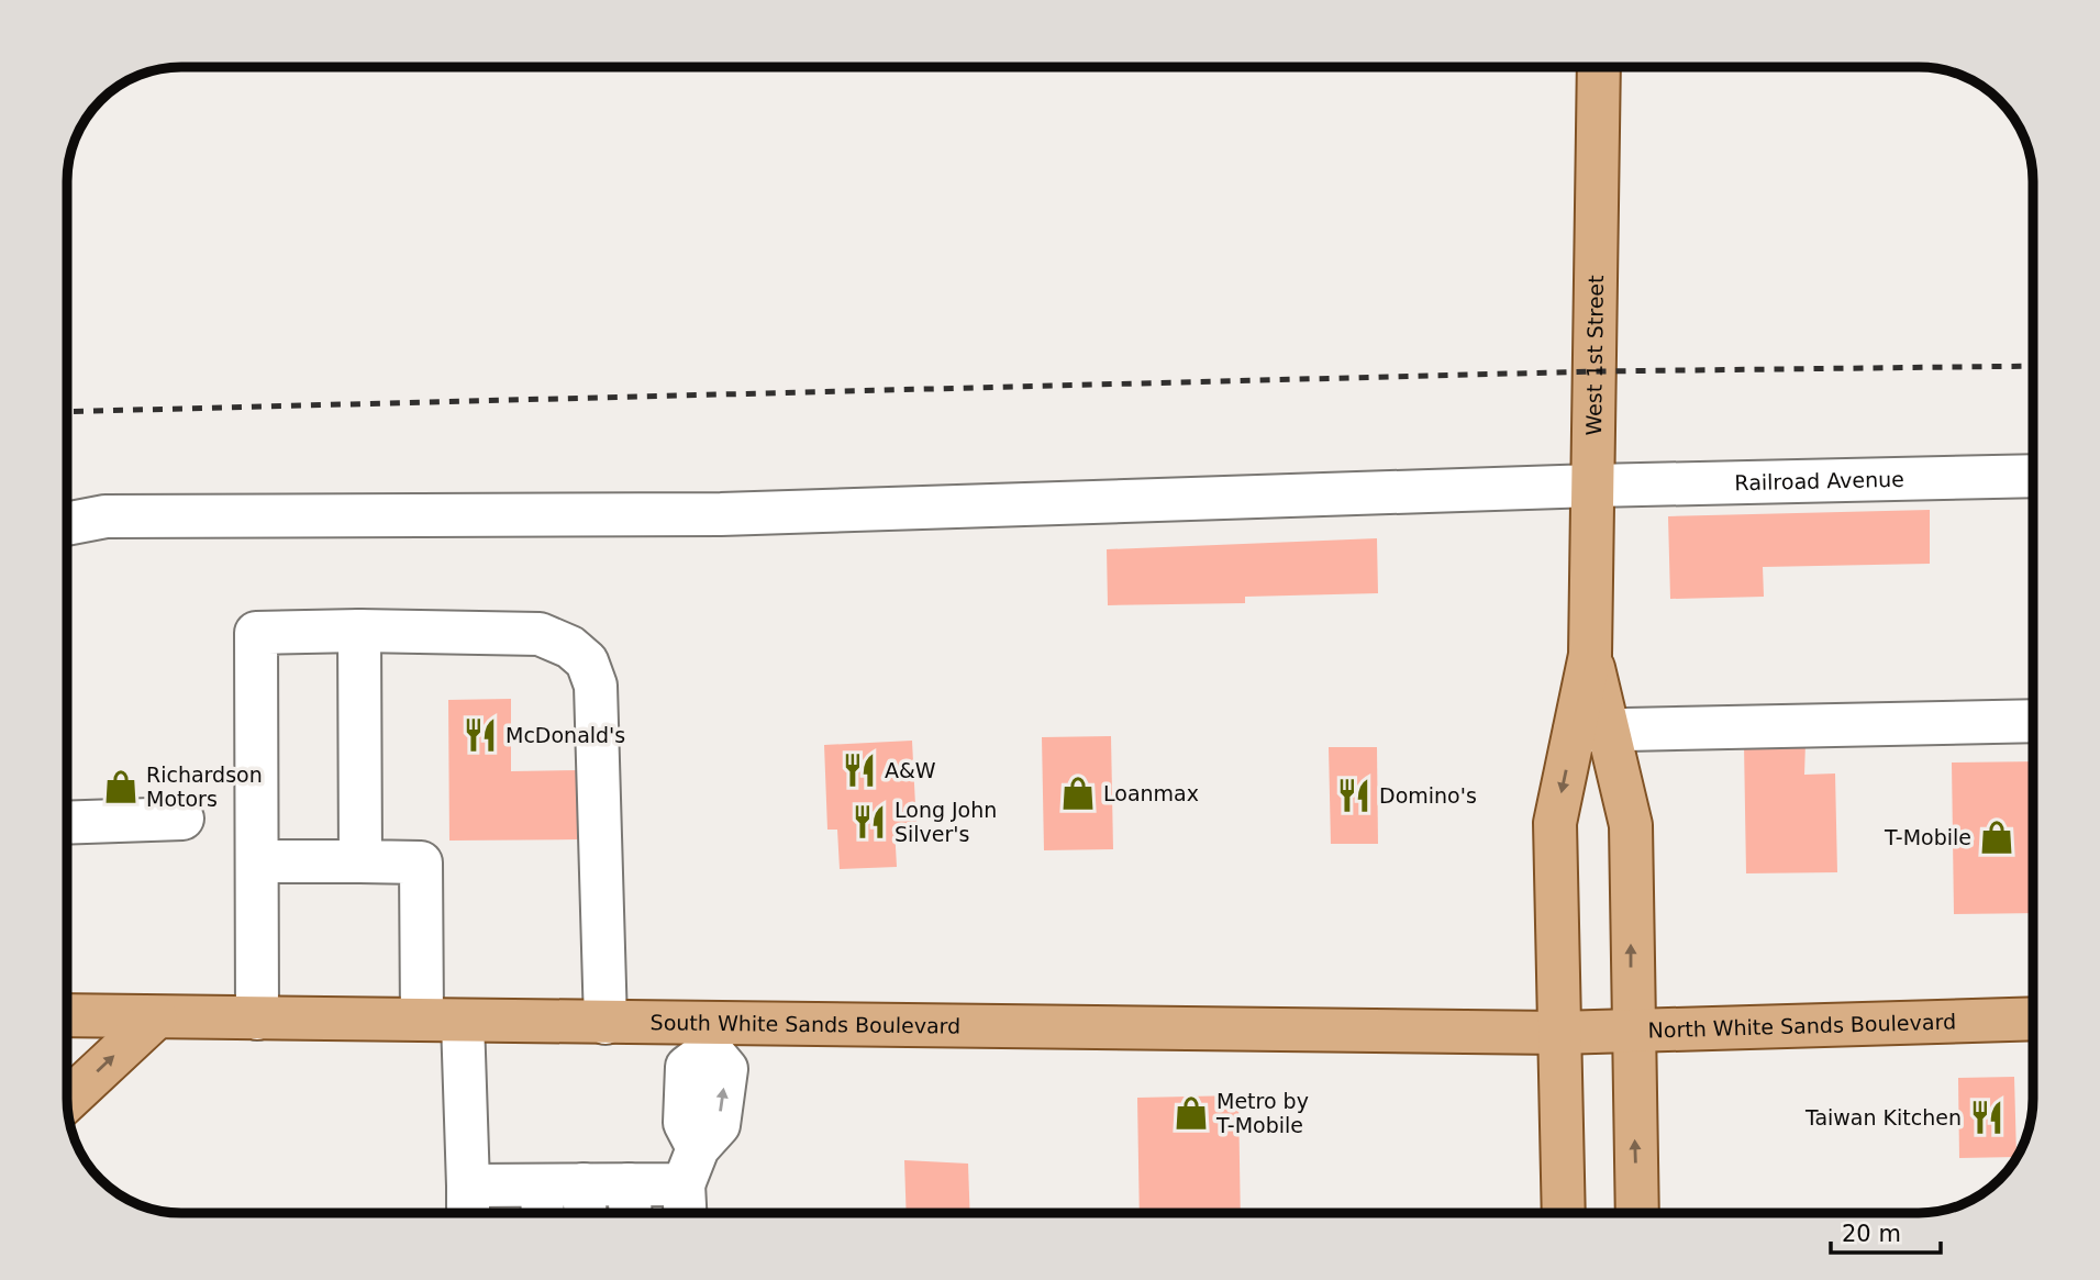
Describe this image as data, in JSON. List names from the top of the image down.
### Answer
{
  "streets": {
    "main road": ["West 1st Street", "South White Sands Boulevard", "North White Sands Boulevard"],
    "street": ["Railroad Avenue"]
  },
  "crossings": [
    ["West 1st Street", "Railroad Avenue"],
    ["West 1st Street", "South White Sands Boulevard"],
    ["West 1st Street", "North White Sands Boulevard"],
    ["South White Sands Boulevard", "North White Sands Boulevard"]
  ],
  "places": {
    "restaurant": [
      "McDonald's",
      "A&W",
      "Domino's",
      "Long John Silver's",
      "Taiwan Kitchen"
    ],
    "shop": [
      "Richardson Motors",
      "Loanmax",
      "T-Mobile",
      "Metro by T-Mobile"
    ]
  },
  "scale_bar": "20 m"
}
